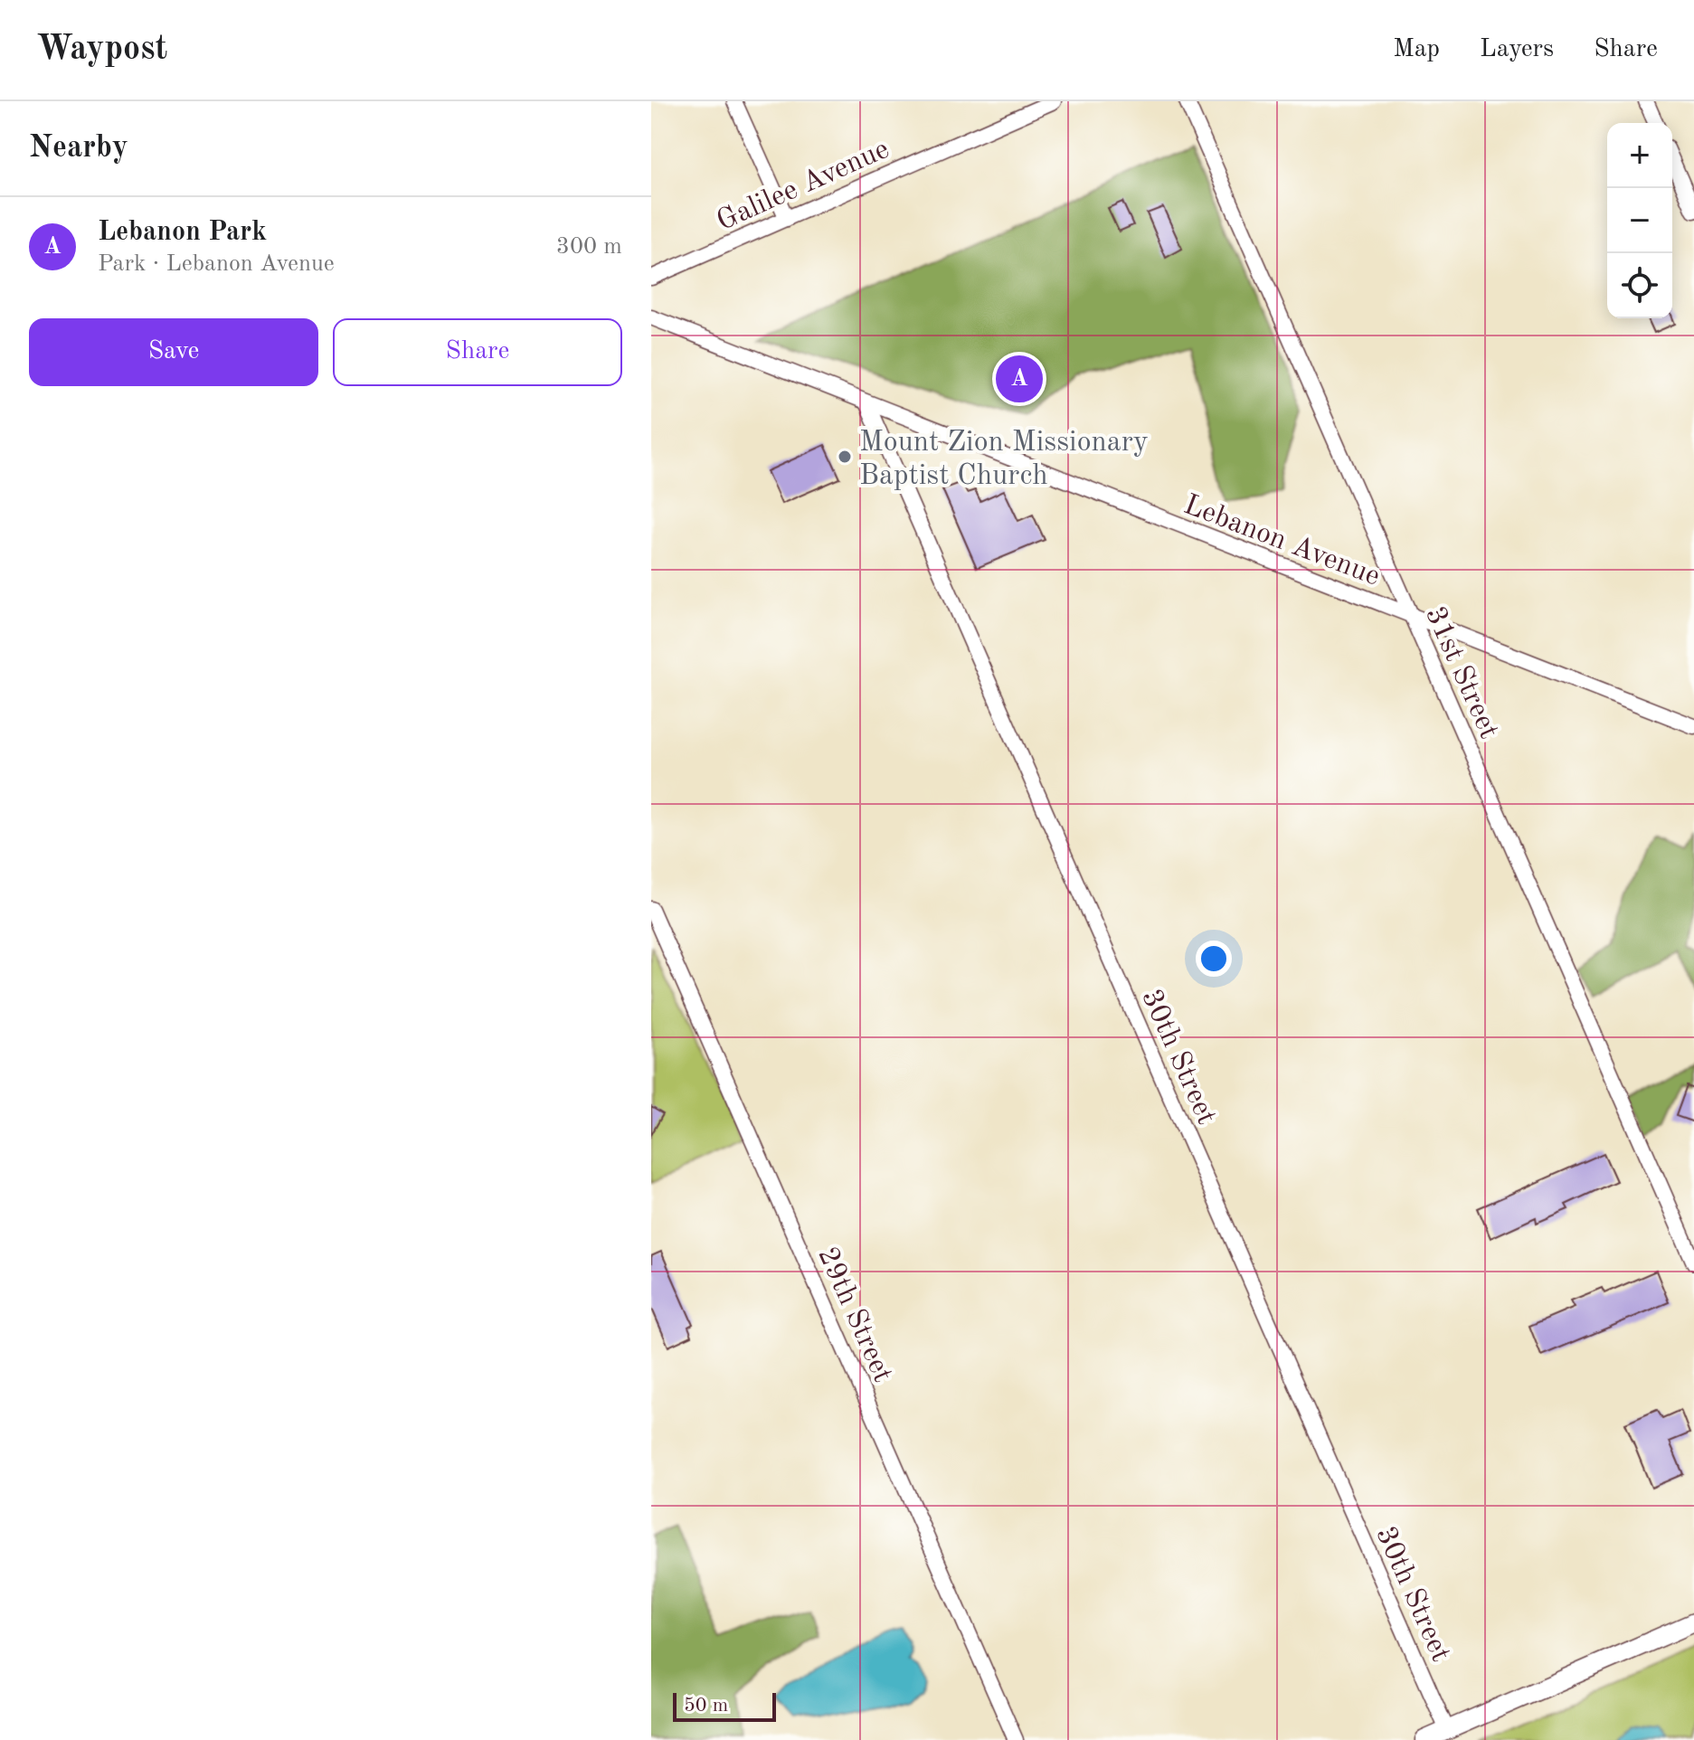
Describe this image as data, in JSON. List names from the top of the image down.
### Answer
{
  "streets": {
    "street": [
      "Galilee Avenue",
      "Lebanon Avenue",
      "31st Street",
      "30th Street",
      "29th Street"
    ]
  },
  "crossings": [
    ["Lebanon Avenue", "31st Street"],
    ["Lebanon Avenue", "30th Street"]
  ],
  "places": ["Mount Zion Missionary Baptist Church"],
  "scale_bar": "50 m",
  "page": {
    "header": "Waypost",
    "nav": ["Map", "Layers", "Share"],
    "heading": "Nearby",
    "map_buttons": ["+", "−"],
    "list": [
      {
        "mark": "A",
        "name": "Lebanon Park",
        "note": "Park · Lebanon Avenue",
        "value": "300 m"
      }
    ],
    "buttons": ["Save", "Share"],
    "pins": "A",
    "scale": "50 m"
  }
}
